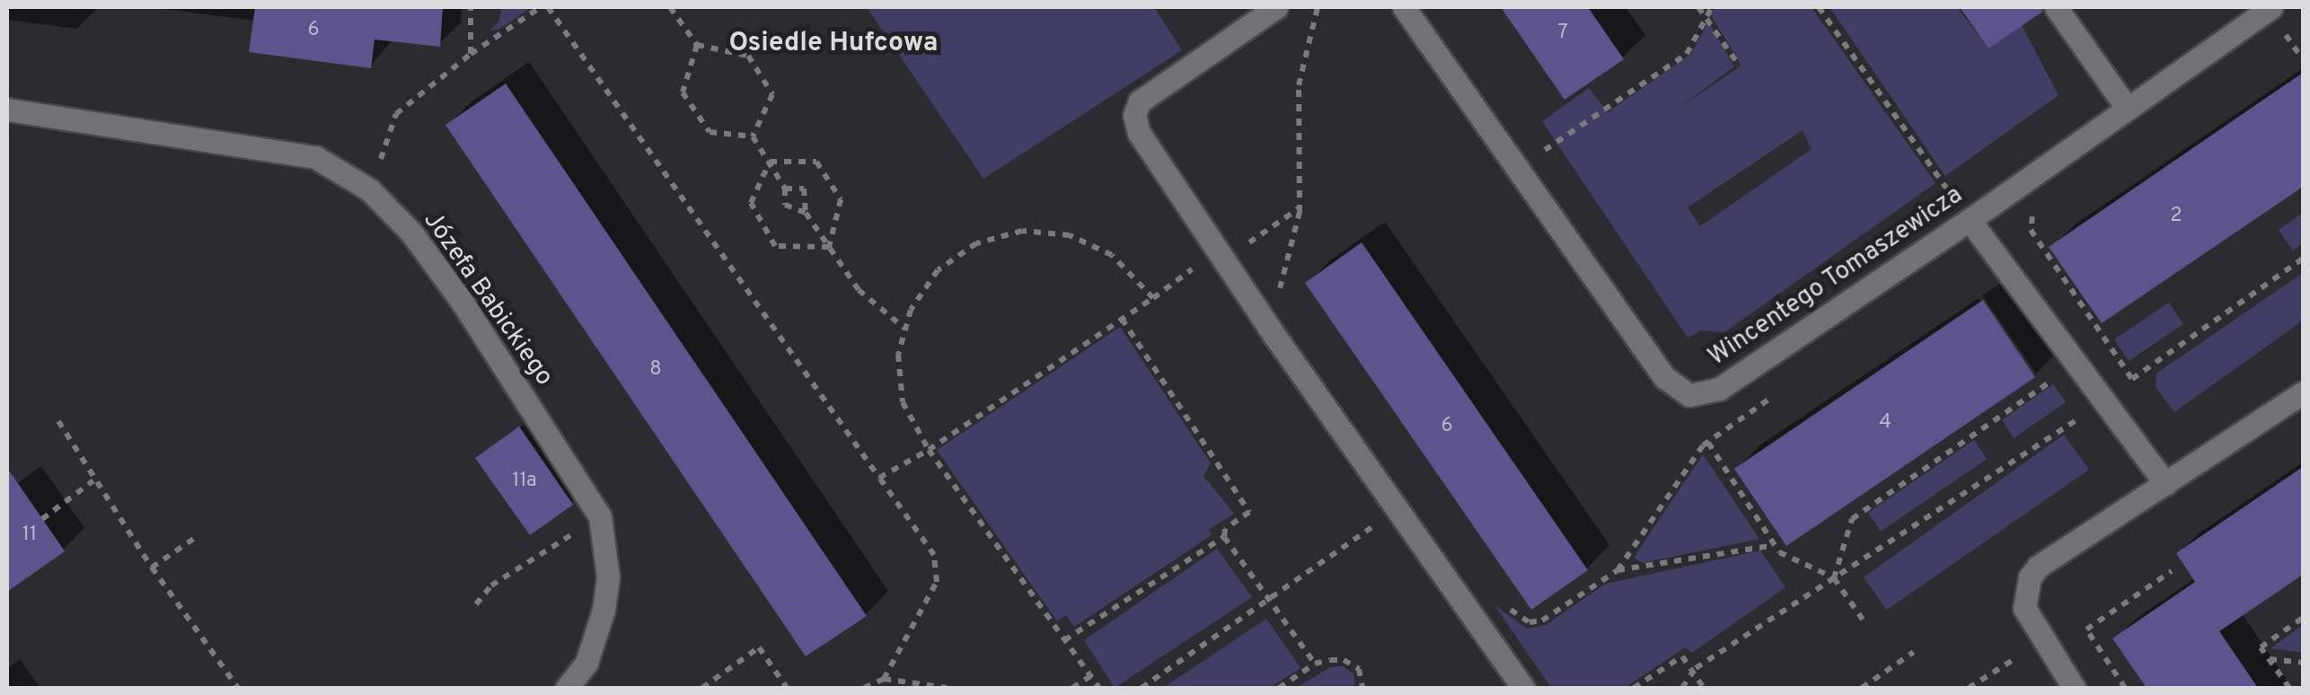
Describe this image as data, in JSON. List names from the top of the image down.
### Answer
{
  "streets": {
    "street": ["Wincentego Tomaszewicza", "Józefa Babickiego"]
  },
  "districts": ["Osiedle Hufcowa"],
  "house_numbers": [
    "6",
    "7",
    "2",
    "8",
    "4",
    "6",
    "11a",
    "11"
  ]
}
